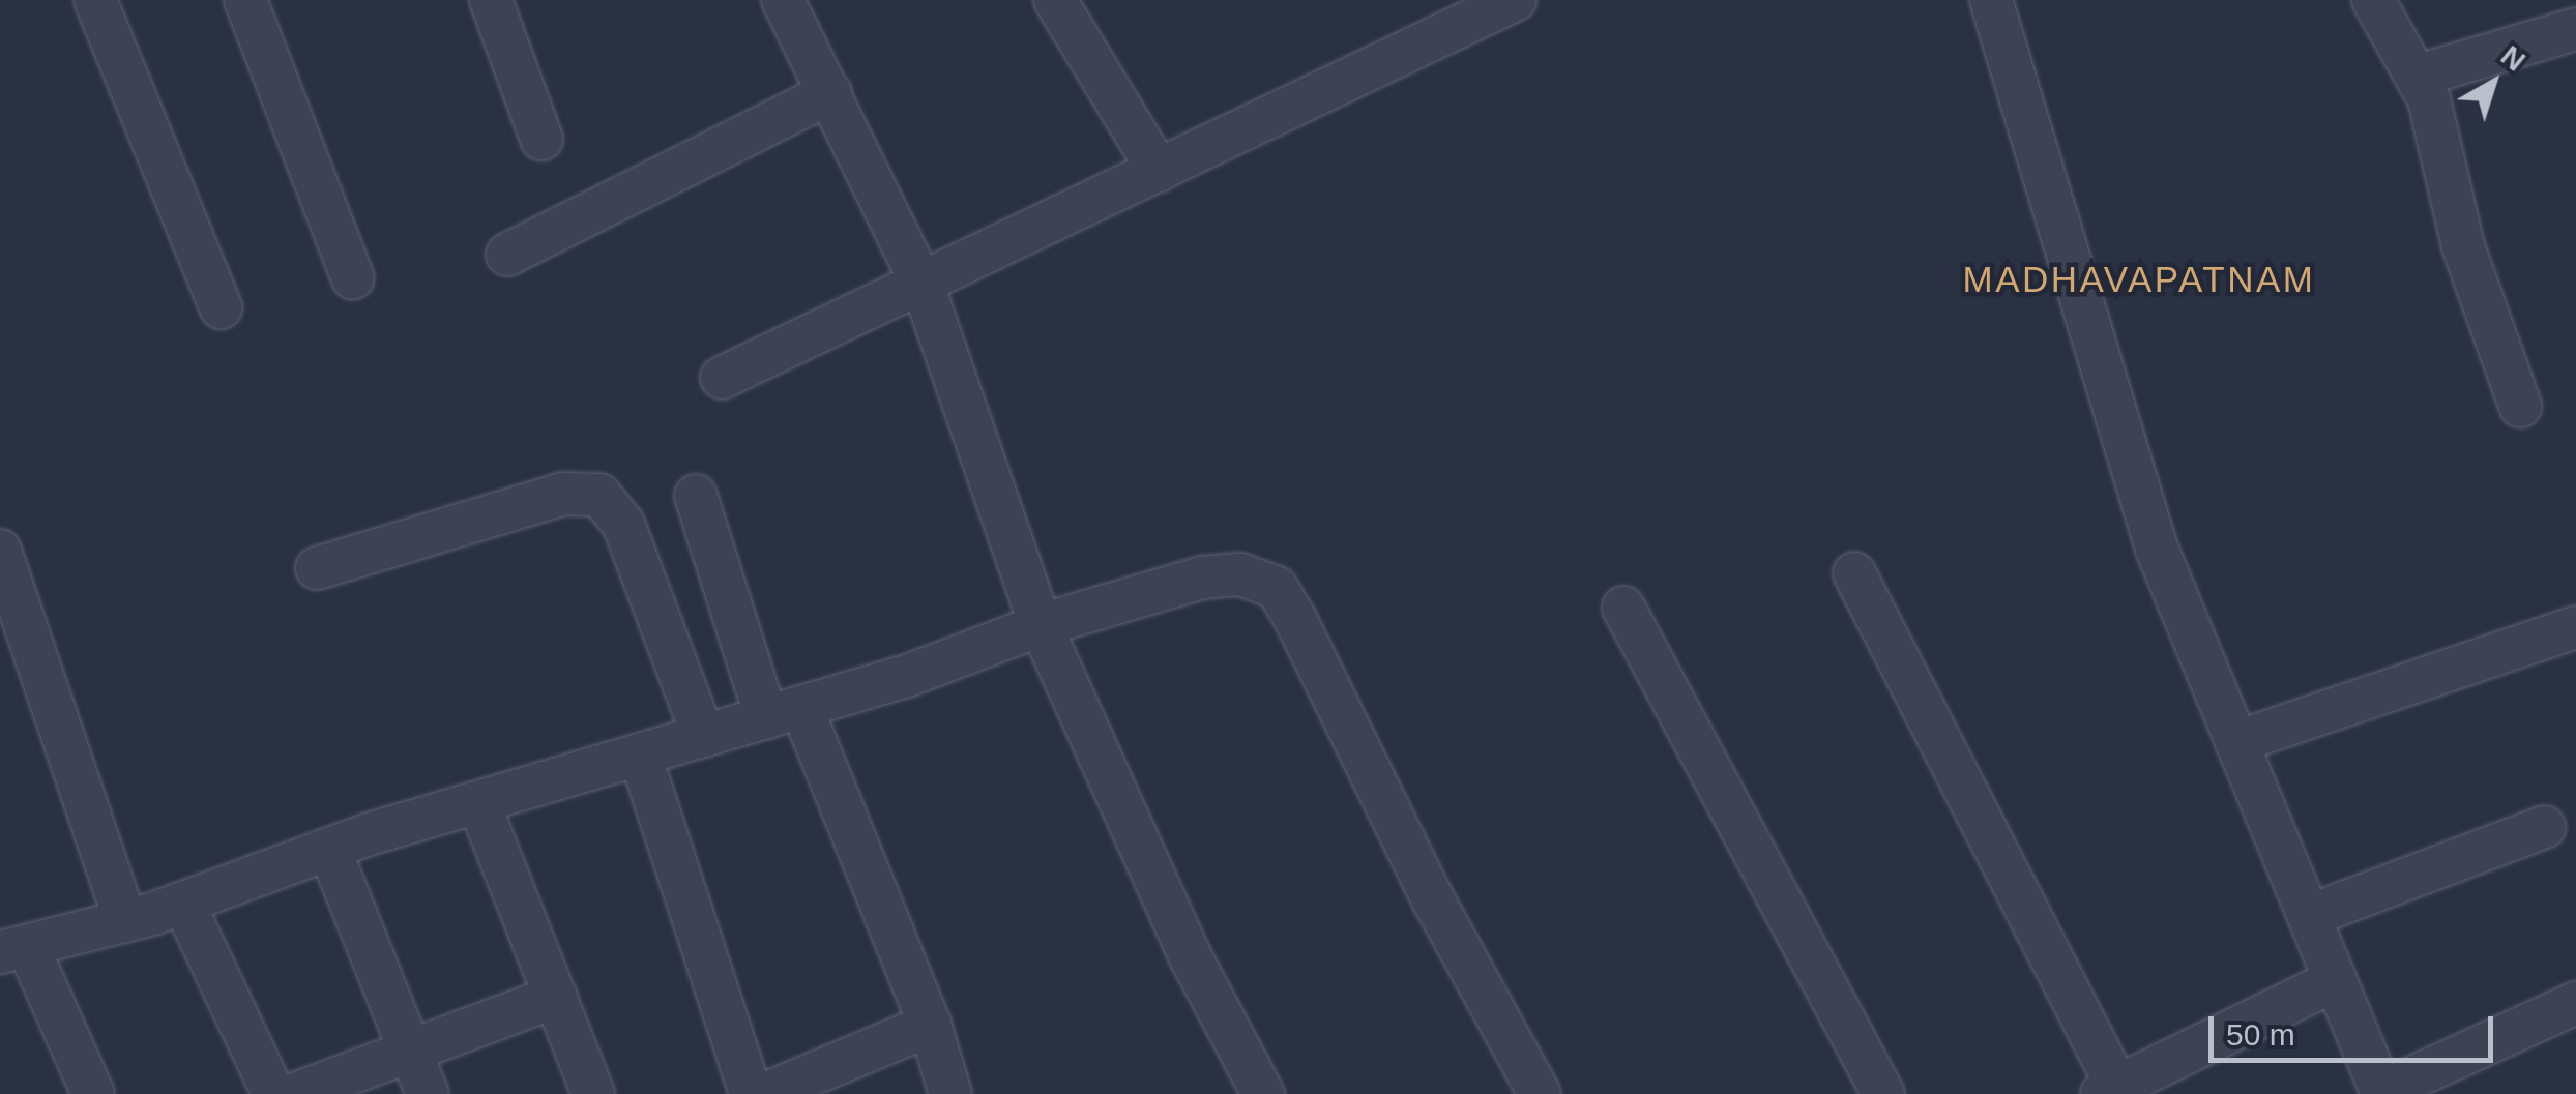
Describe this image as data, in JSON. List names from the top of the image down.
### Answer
{
  "districts": ["MADHAVAPATNAM"],
  "scale_bar": "50 m",
  "north": "top right"
}
